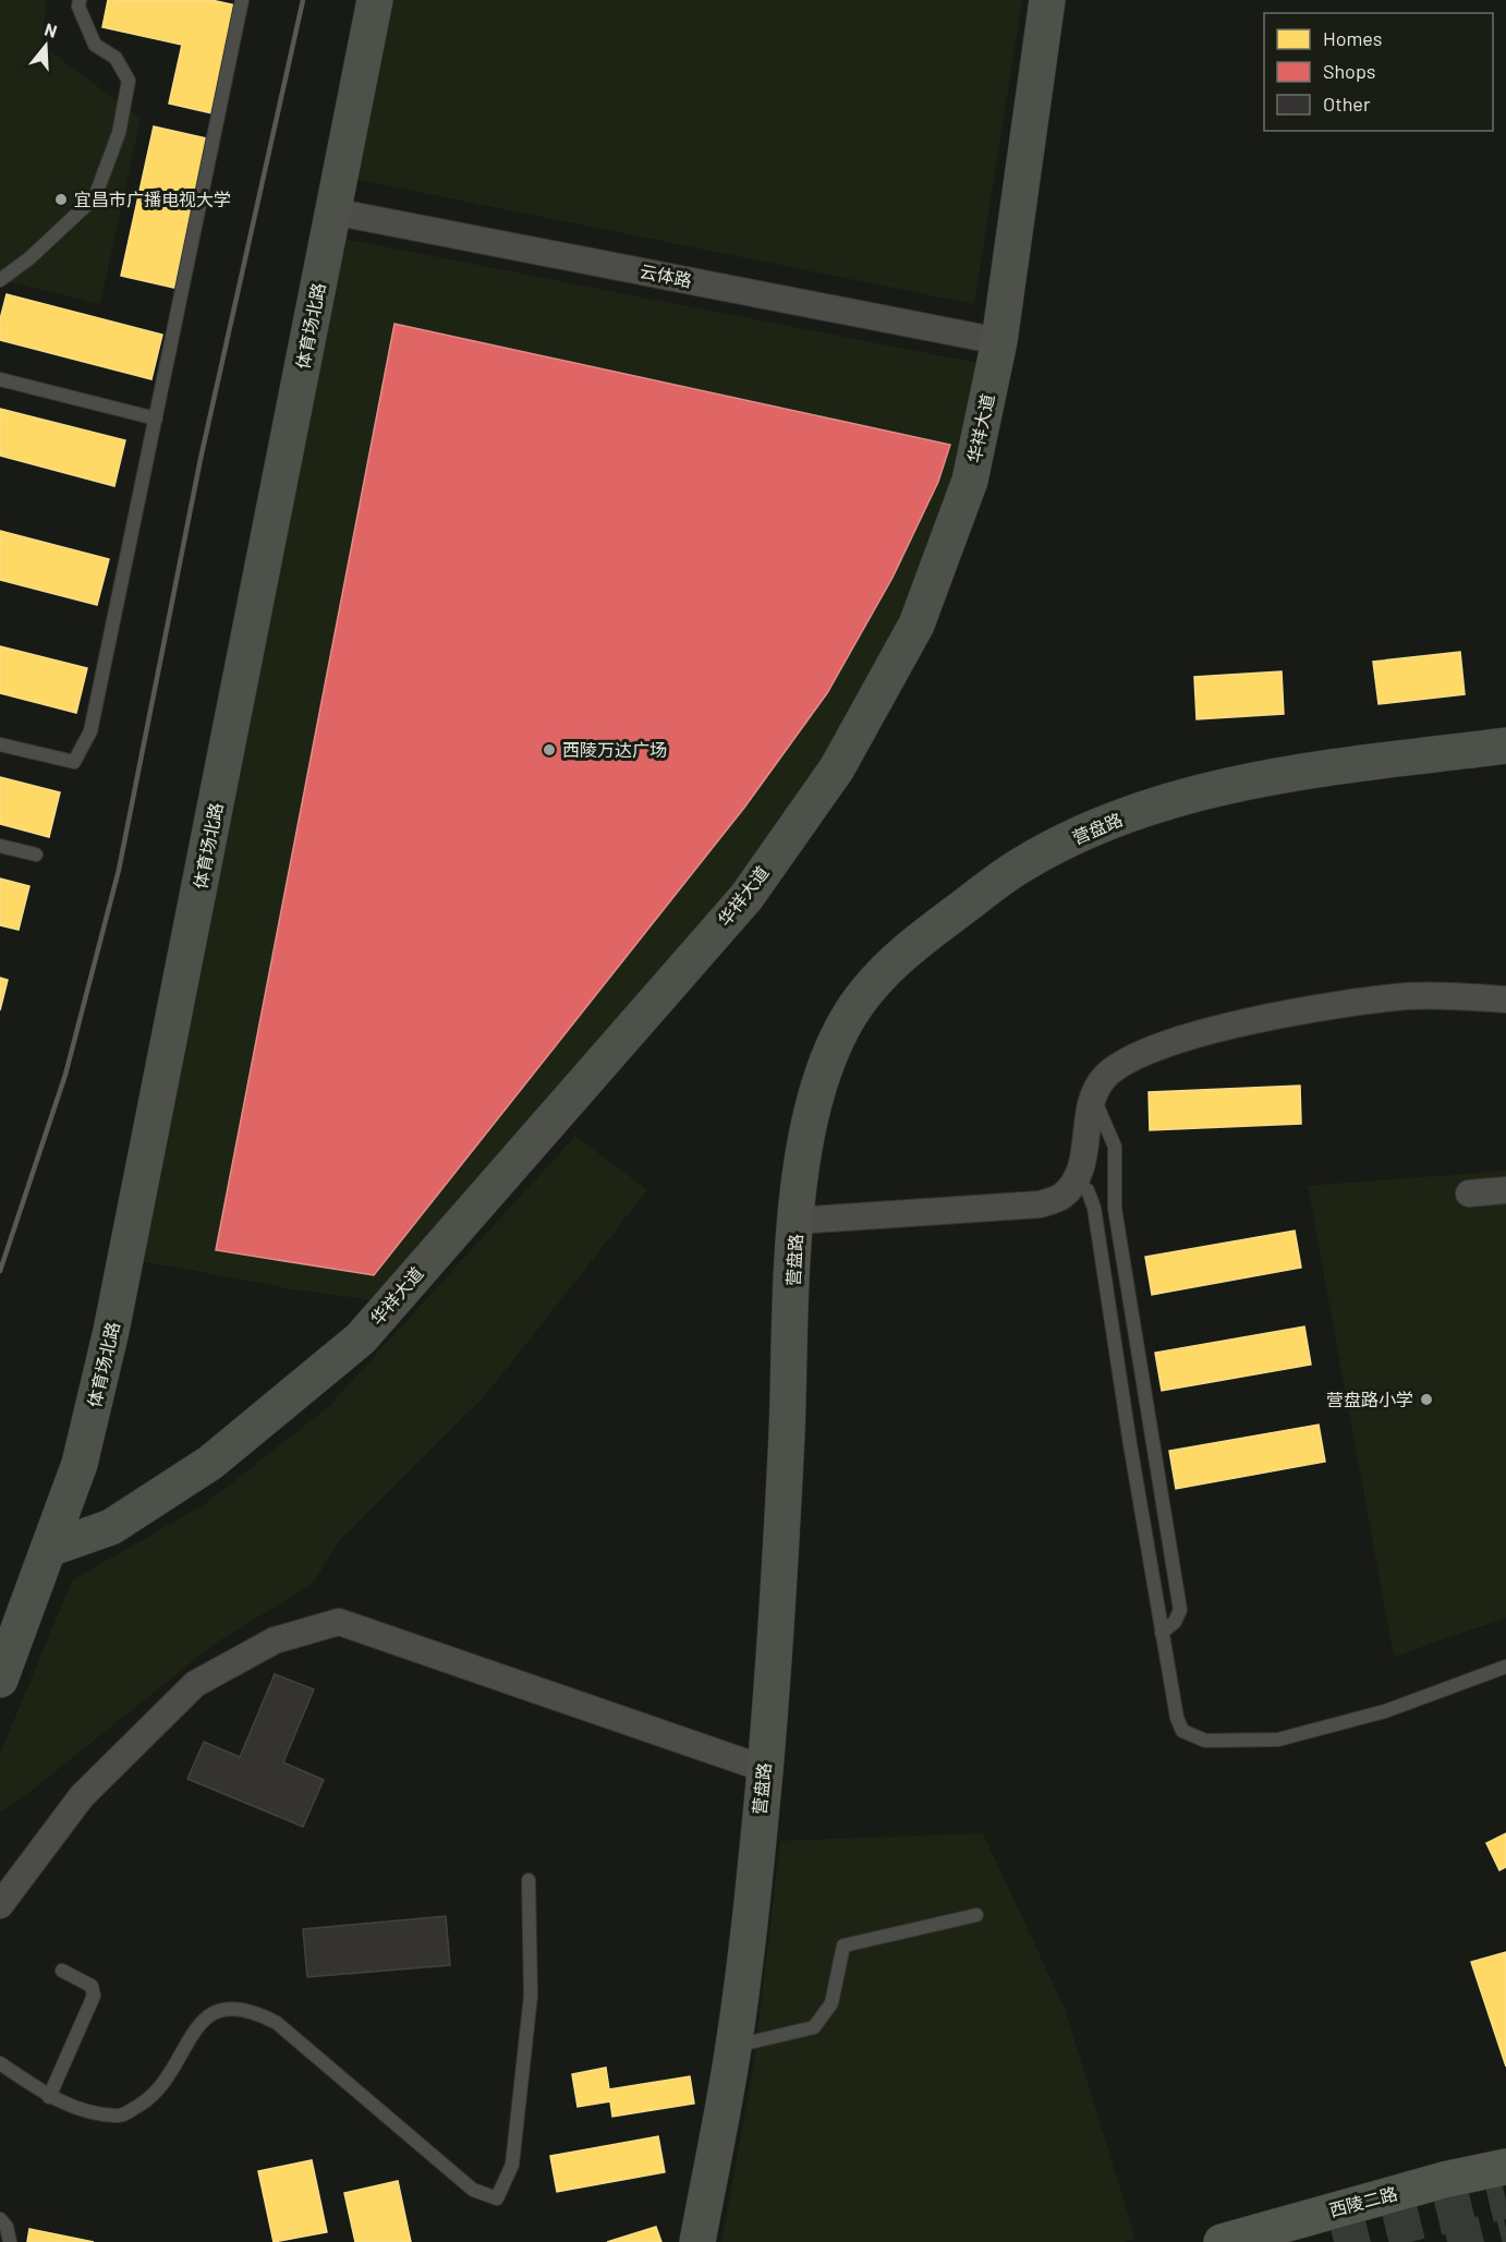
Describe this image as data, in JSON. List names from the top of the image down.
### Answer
{
  "streets": {
    "main road": ["西陵二路"],
    "street": [
      "云体路",
      "体育场北路",
      "华祥大道",
      "营盘路"
    ]
  },
  "crossings": [
    ["云体路", "体育场北路"],
    ["云体路", "华祥大道"],
    ["体育场北路", "华祥大道"]
  ],
  "places": ["宜昌市广播电视大学", "西陵万达广场", "营盘路小学"],
  "legend": ["Homes", "Shops", "Other"],
  "north": "top"
}
